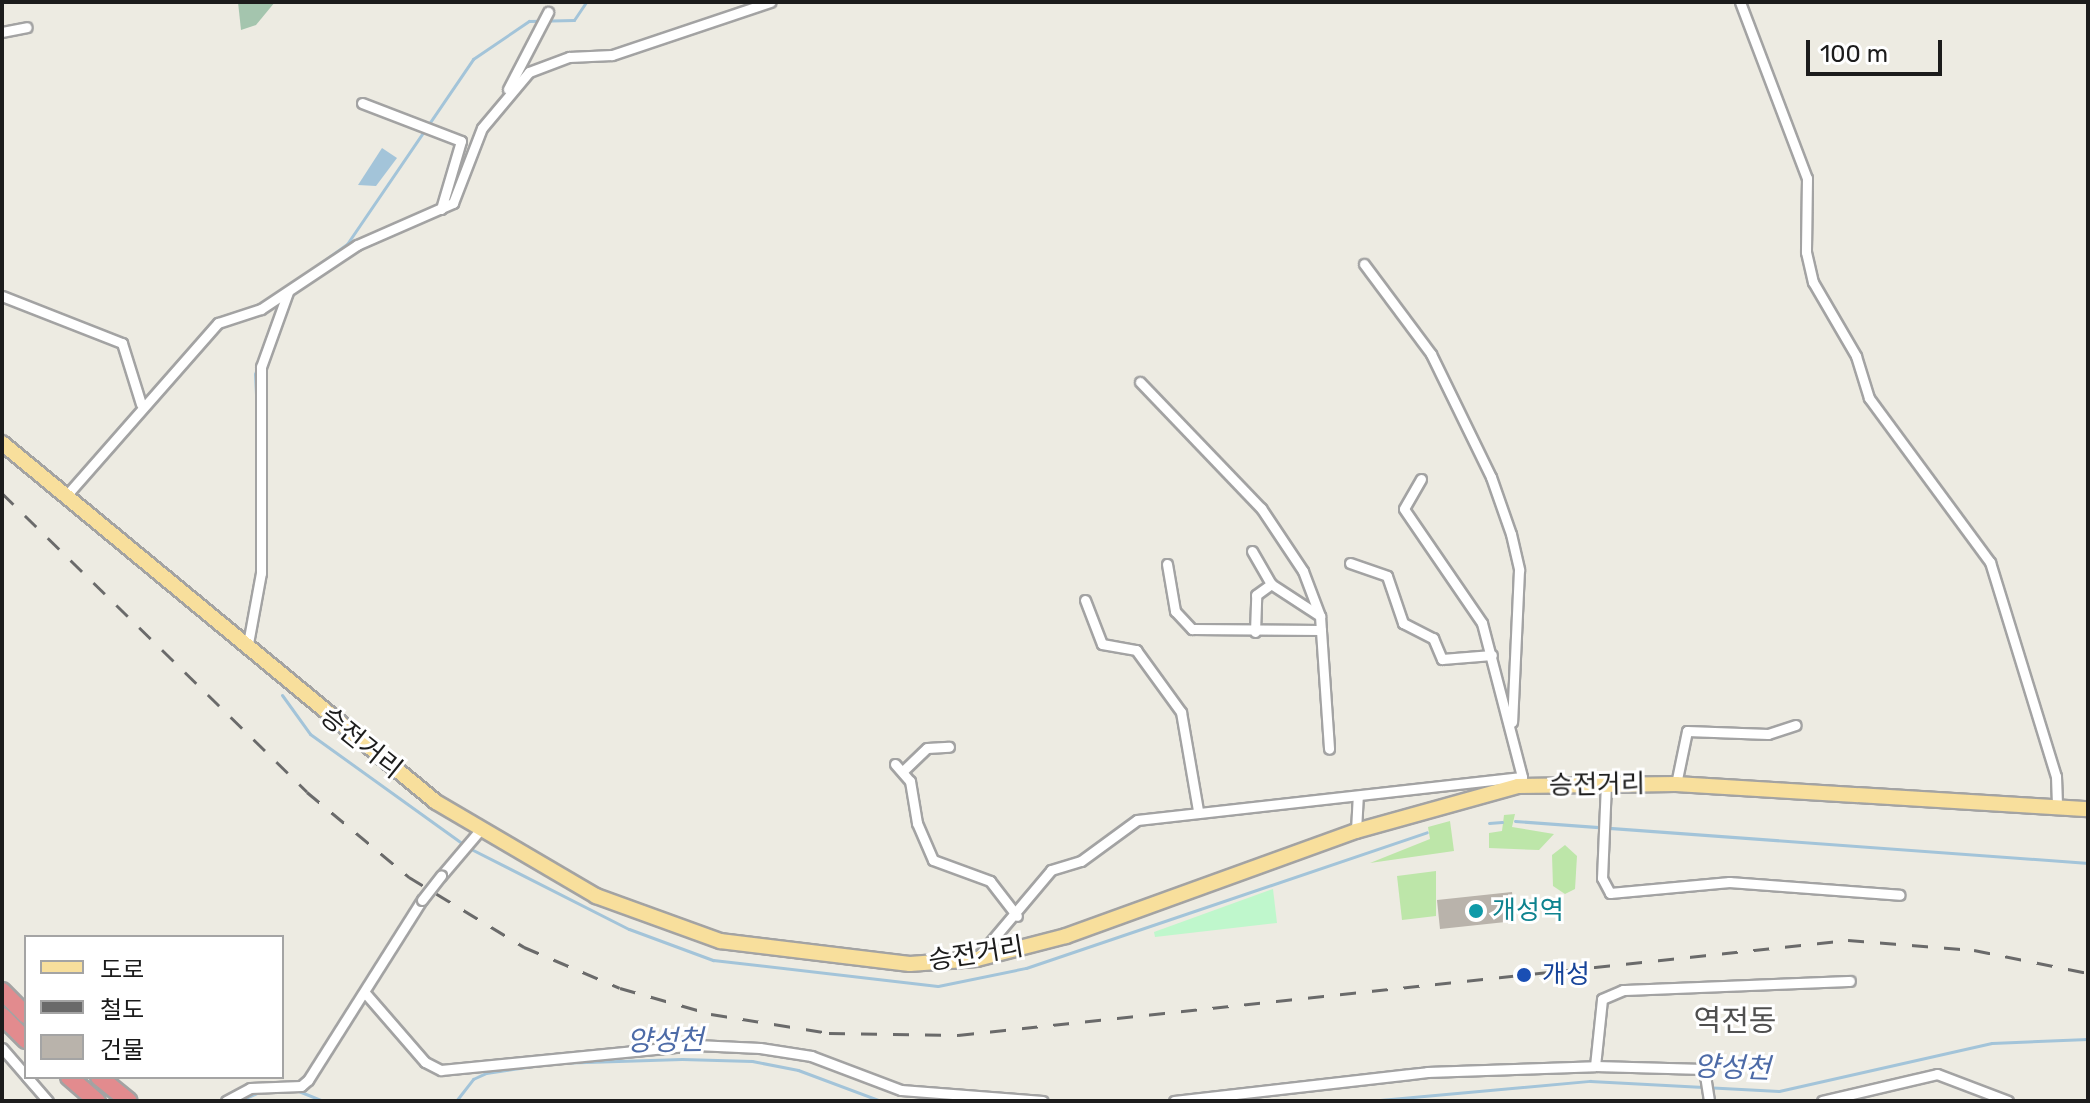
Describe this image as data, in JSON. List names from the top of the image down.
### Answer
{
  "streets": {
    "main road": ["승전거리"]
  },
  "districts": ["역전동"],
  "water": ["양성천"],
  "places": ["개성역", "개성"],
  "legend": ["도로", "철도", "건물"],
  "scale_bar": "100 m"
}
